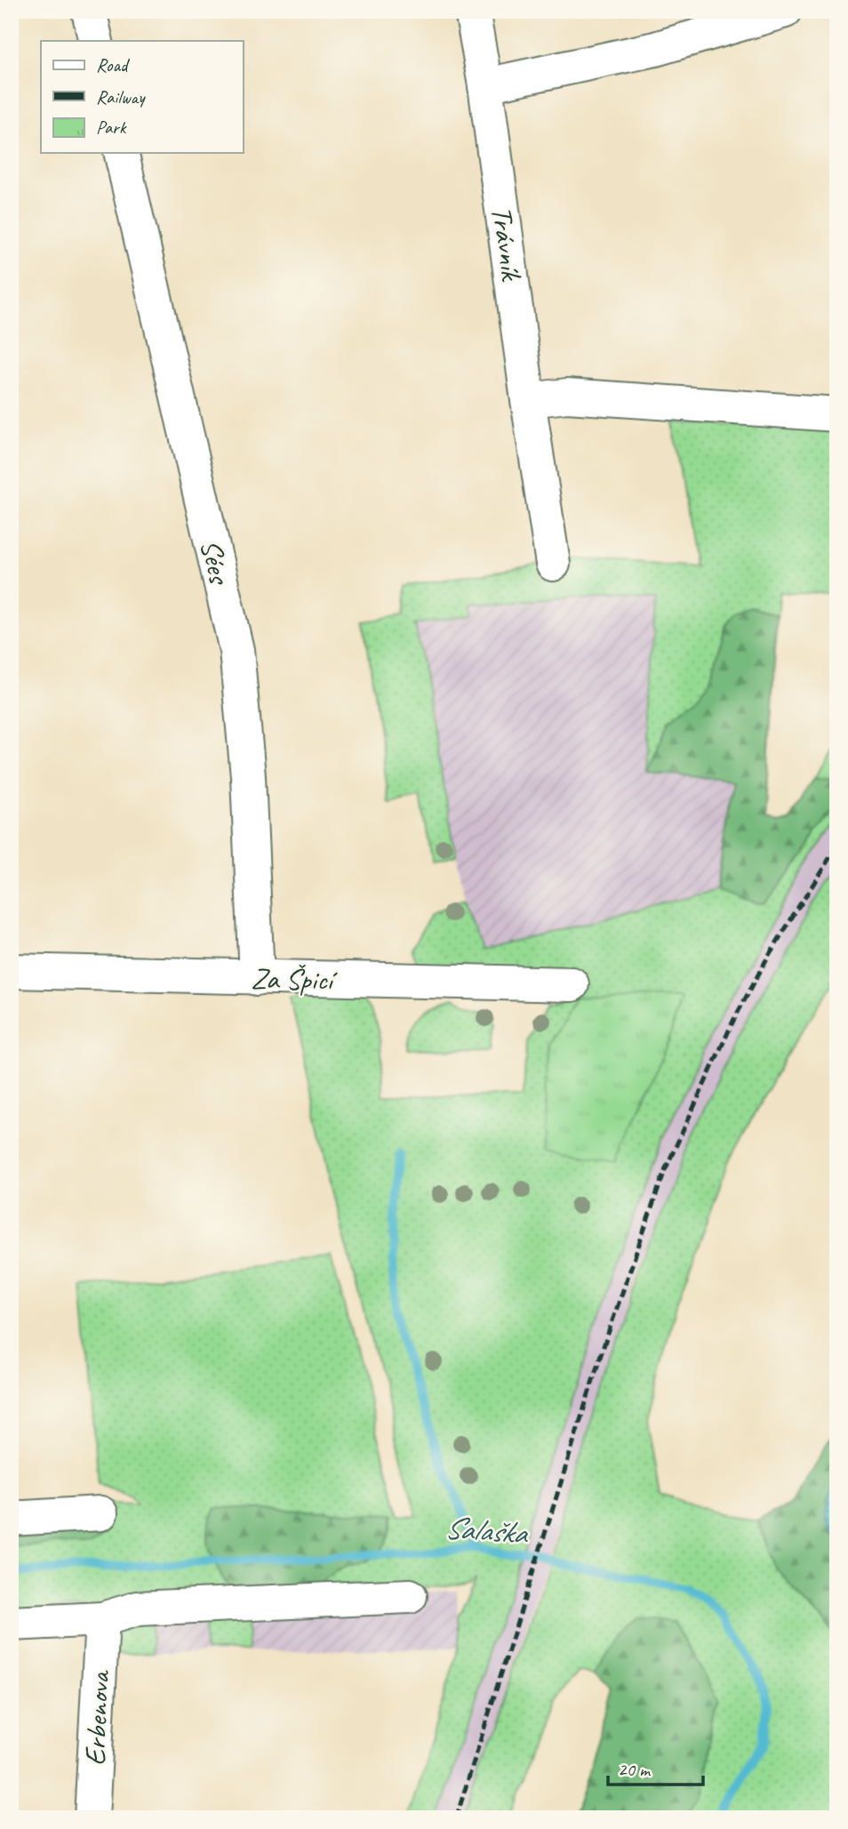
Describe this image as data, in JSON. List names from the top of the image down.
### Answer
{
  "streets": {
    "street": [
      "Trávník",
      "Sées",
      "Za Špicí",
      "Erbenova"
    ]
  },
  "crossings": [
    ["Sées", "Za Špicí"]
  ],
  "water": ["Salaška"],
  "legend": ["Road", "Railway", "Park"],
  "scale_bar": "20 m"
}
